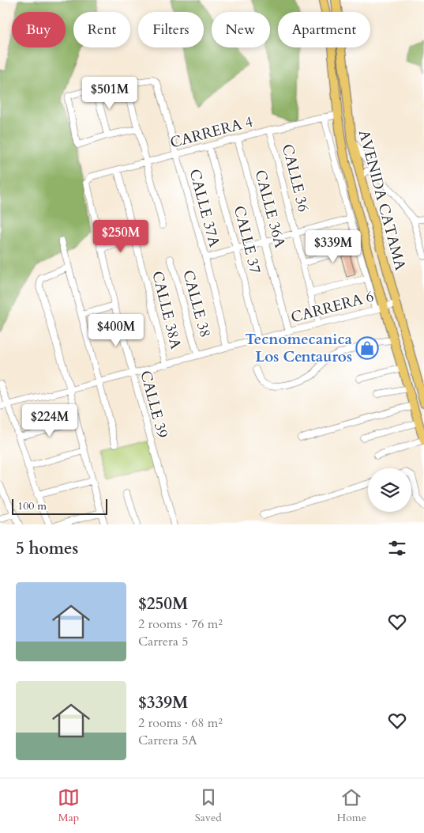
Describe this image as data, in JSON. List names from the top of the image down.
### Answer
{
  "streets": {
    "main road": ["AVENIDA CATAMA"],
    "street": [
      "CARRERA 4",
      "CALLE 36",
      "CALLE 37A",
      "CALLE 36A",
      "CALLE 37",
      "CALLE 38",
      "CARRERA 6",
      "CALLE 38A",
      "CALLE 39"
    ]
  },
  "crossings": [
    ["CARRERA 4", "CALLE 36"],
    ["CARRERA 4", "AVENIDA CATAMA"],
    ["CARRERA 4", "CALLE 37A"],
    ["CARRERA 4", "CALLE 36A"],
    ["CARRERA 4", "CALLE 37"],
    ["CARRERA 4", "CALLE 38A"],
    ["CARRERA 4", "CALLE 39"],
    ["CALLE 36", "CARRERA 6"],
    ["AVENIDA CATAMA", "CARRERA 6"],
    ["CALLE 37A", "CARRERA 6"],
    ["CALLE 36A", "CARRERA 6"],
    ["CALLE 37", "CARRERA 6"],
    ["CALLE 38", "CARRERA 6"],
    ["CARRERA 6", "CALLE 38A"],
    ["CARRERA 6", "CALLE 39"]
  ],
  "places": {
    "shop": ["Tecnomecanica Los Centauros"]
  },
  "scale_bar": "100 m",
  "page": {
    "chip": [
      "Buy",
      "Rent",
      "Filters",
      "New",
      "Apartment"
    ],
    "price": [
      "$501M",
      "$250M",
      "$339M",
      "$400M",
      "$224M"
    ],
    "scale": "100 m",
    "heading": "5 homes",
    "list": [
      {
        "name": "$250M",
        "note": "2 rooms · 76 m² · Carrera 5"
      },
      {
        "name": "$339M",
        "note": "2 rooms · 68 m² · Carrera 5A"
      }
    ],
    "tabs": ["Map", "Saved", "Home"]
  }
}
